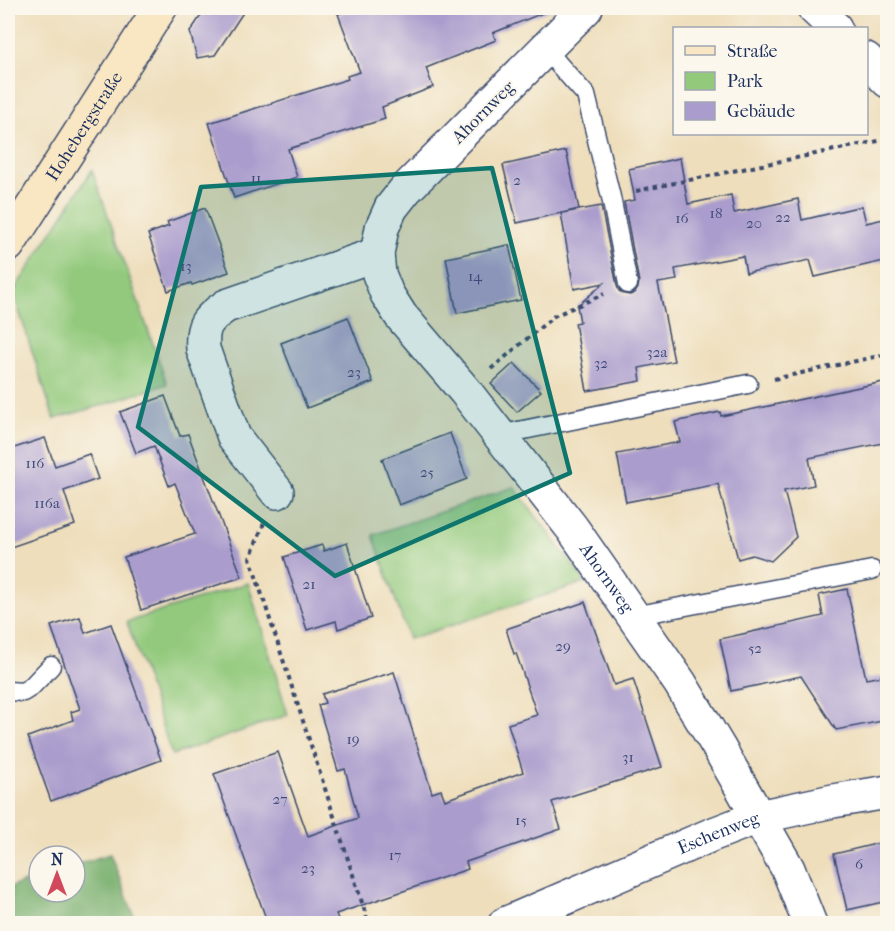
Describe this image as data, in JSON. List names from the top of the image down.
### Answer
{
  "streets": {
    "street": ["Ahornweg", "Hohebergstraße", "Eschenweg"]
  },
  "crossings": [
    ["Ahornweg", "Eschenweg"]
  ],
  "house_numbers": [
    "11",
    "2",
    "18",
    "22",
    "16",
    "20",
    "13",
    "14",
    "32a",
    "32",
    "23",
    "116",
    "25",
    "116a",
    "21",
    "29",
    "52",
    "19",
    "31",
    "27",
    "15",
    "17",
    "6",
    "23"
  ],
  "legend": ["Straße", "Park", "Gebäude"],
  "north": "top"
}
